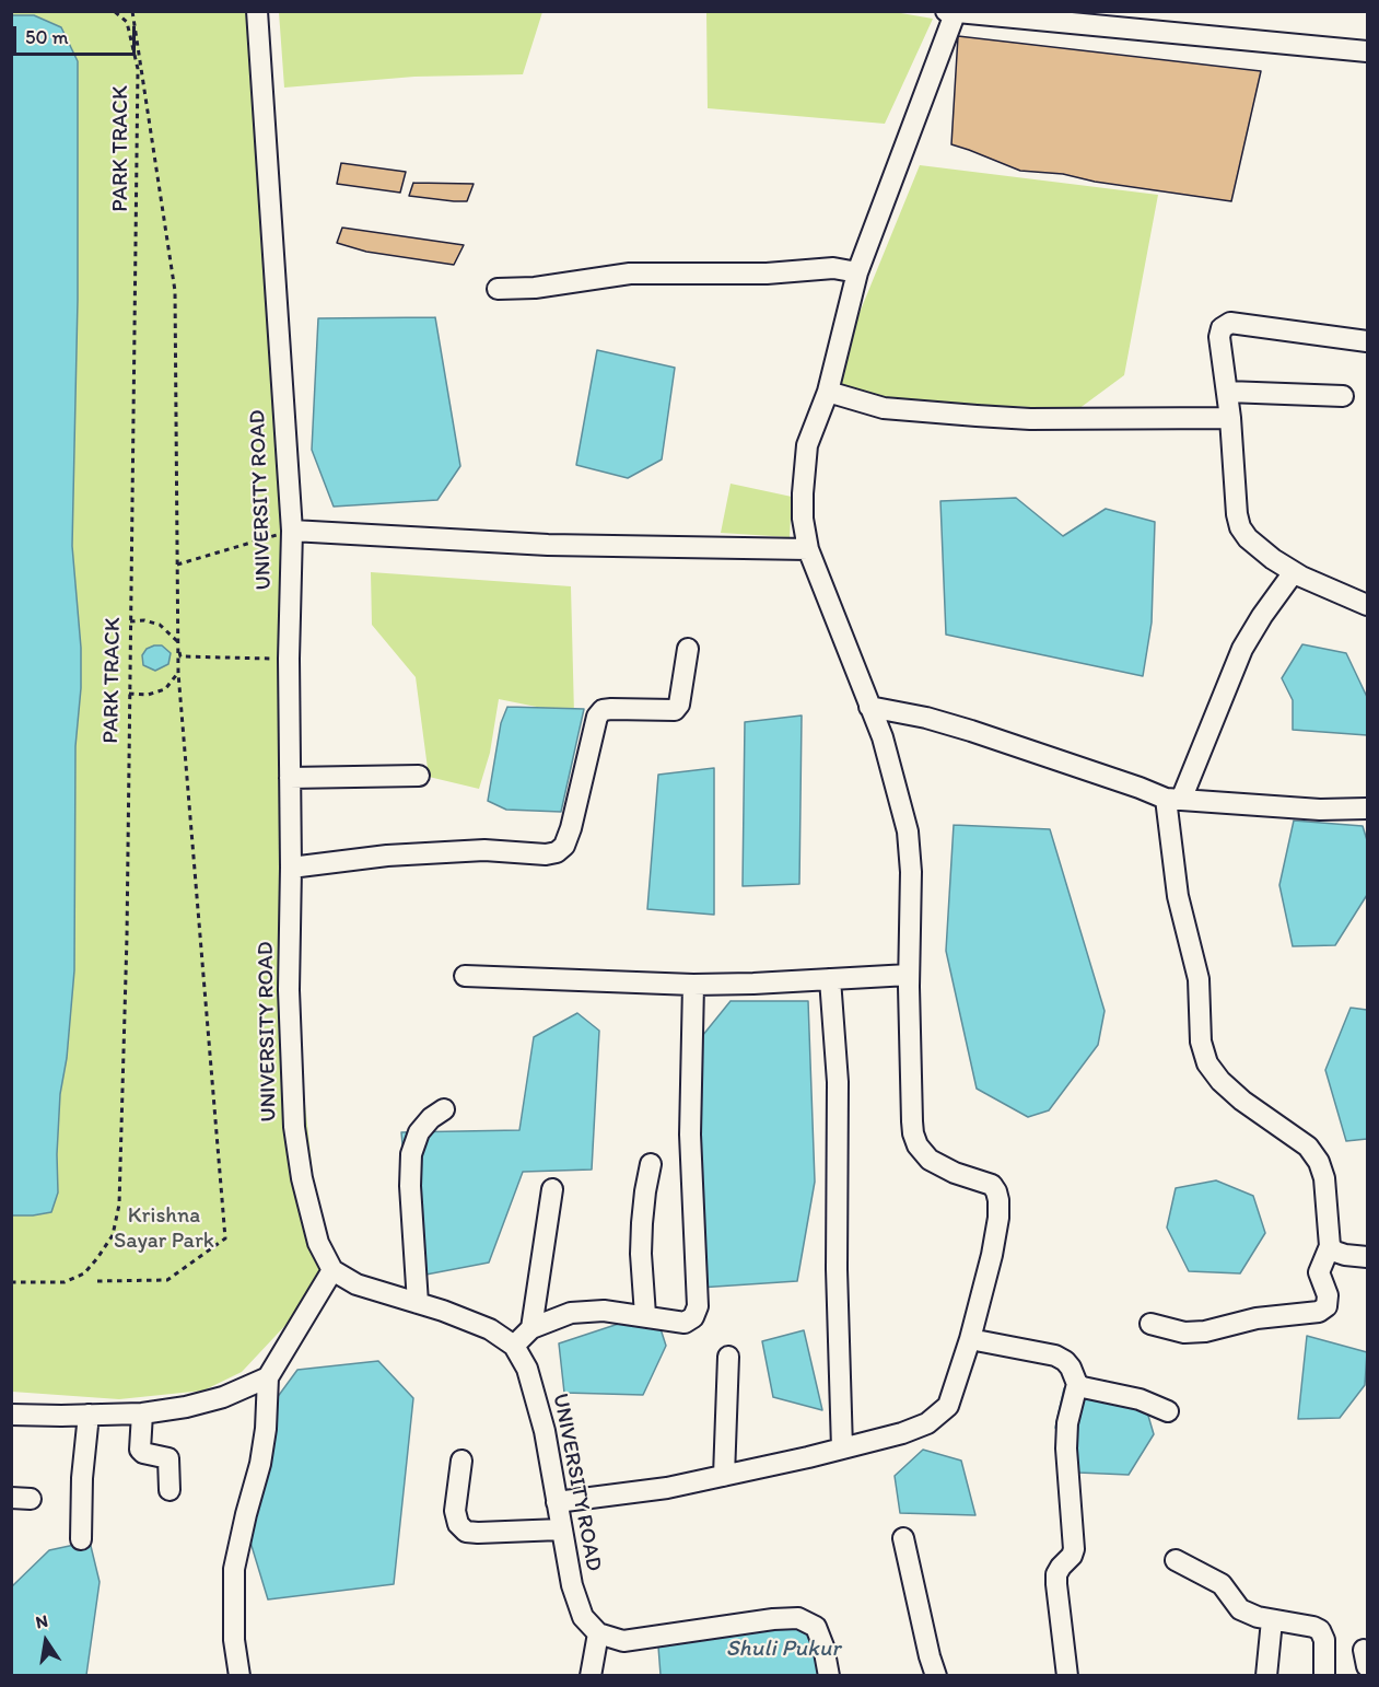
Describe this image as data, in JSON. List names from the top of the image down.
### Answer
{
  "streets": {
    "street": ["UNIVERSITY ROAD"],
    "path": ["PARK TRACK"]
  },
  "water": ["Shuli Pukur"],
  "parks": ["Krishna Sayar Park"],
  "scale_bar": "50 m",
  "north": "top"
}
